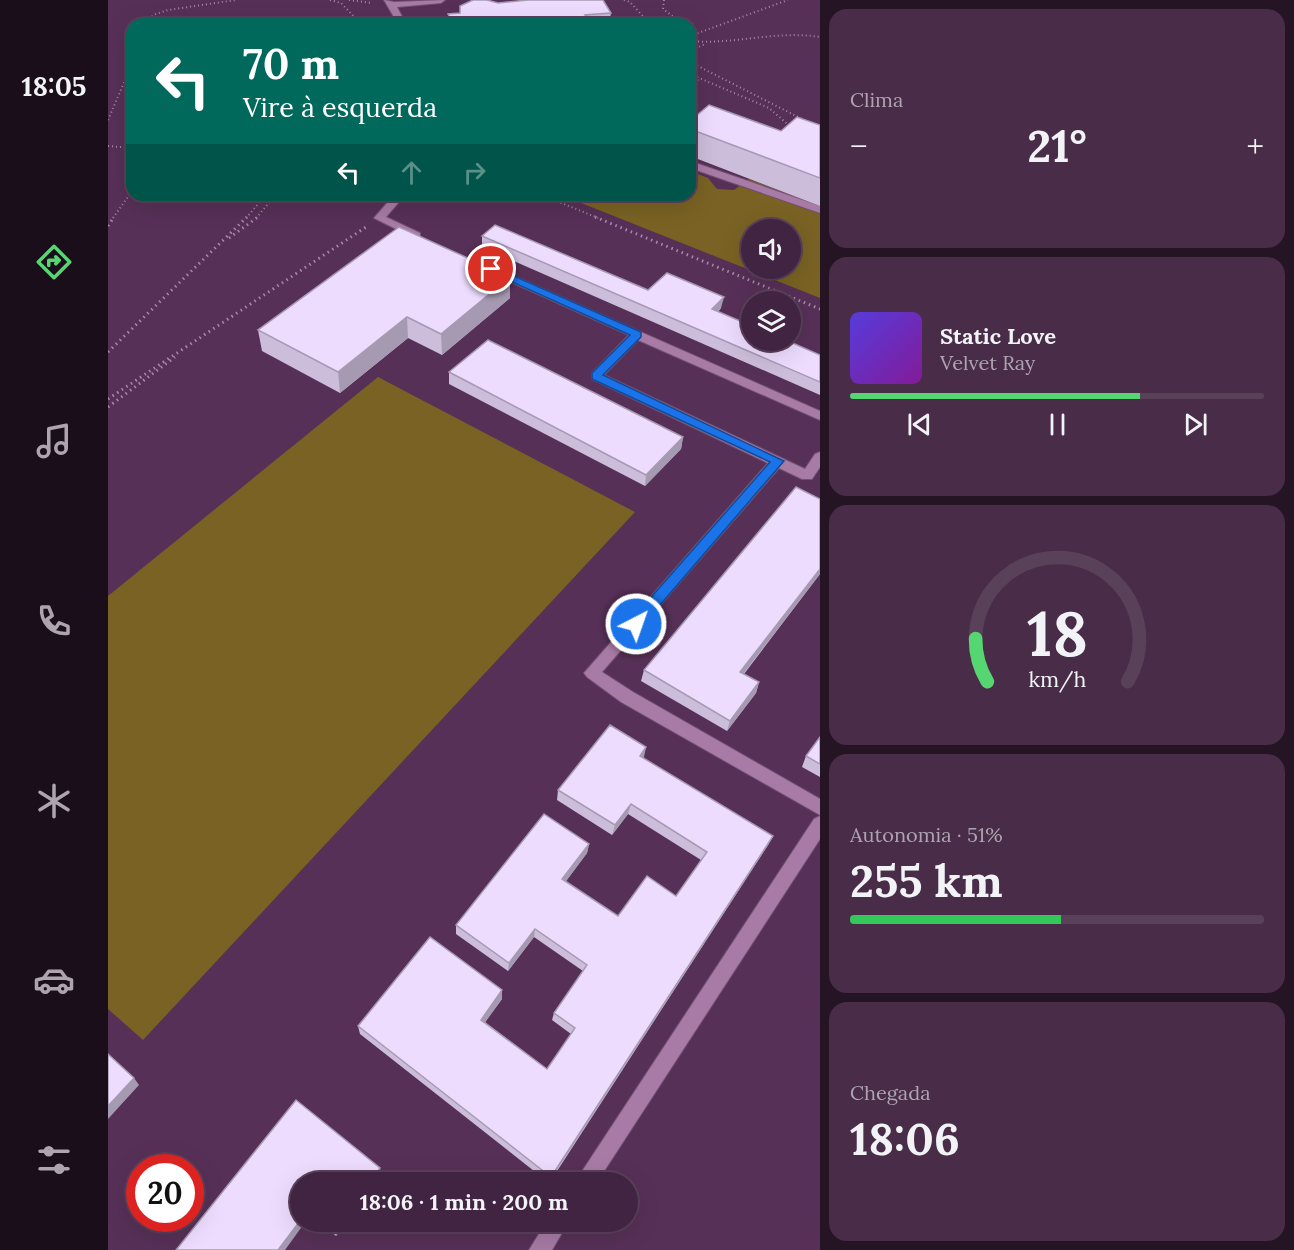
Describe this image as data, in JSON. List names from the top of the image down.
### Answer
{
  "page": {
    "tabs": "18:05",
    "tile": [
      "Clima",
      ["Autonomia · 51%", "255 km"],
      ["Chegada", "18:06"]
    ],
    "turn": ["70 m", "Vire à esquerda"],
    "heat": ["−", "21°", "+"],
    "song": ["Static Love", "Velvet Ray"],
    "limit": "20",
    "trip": "18:06 · 1 min · 200 m",
    "gauge": ["18", "km/h"]
  }
}
